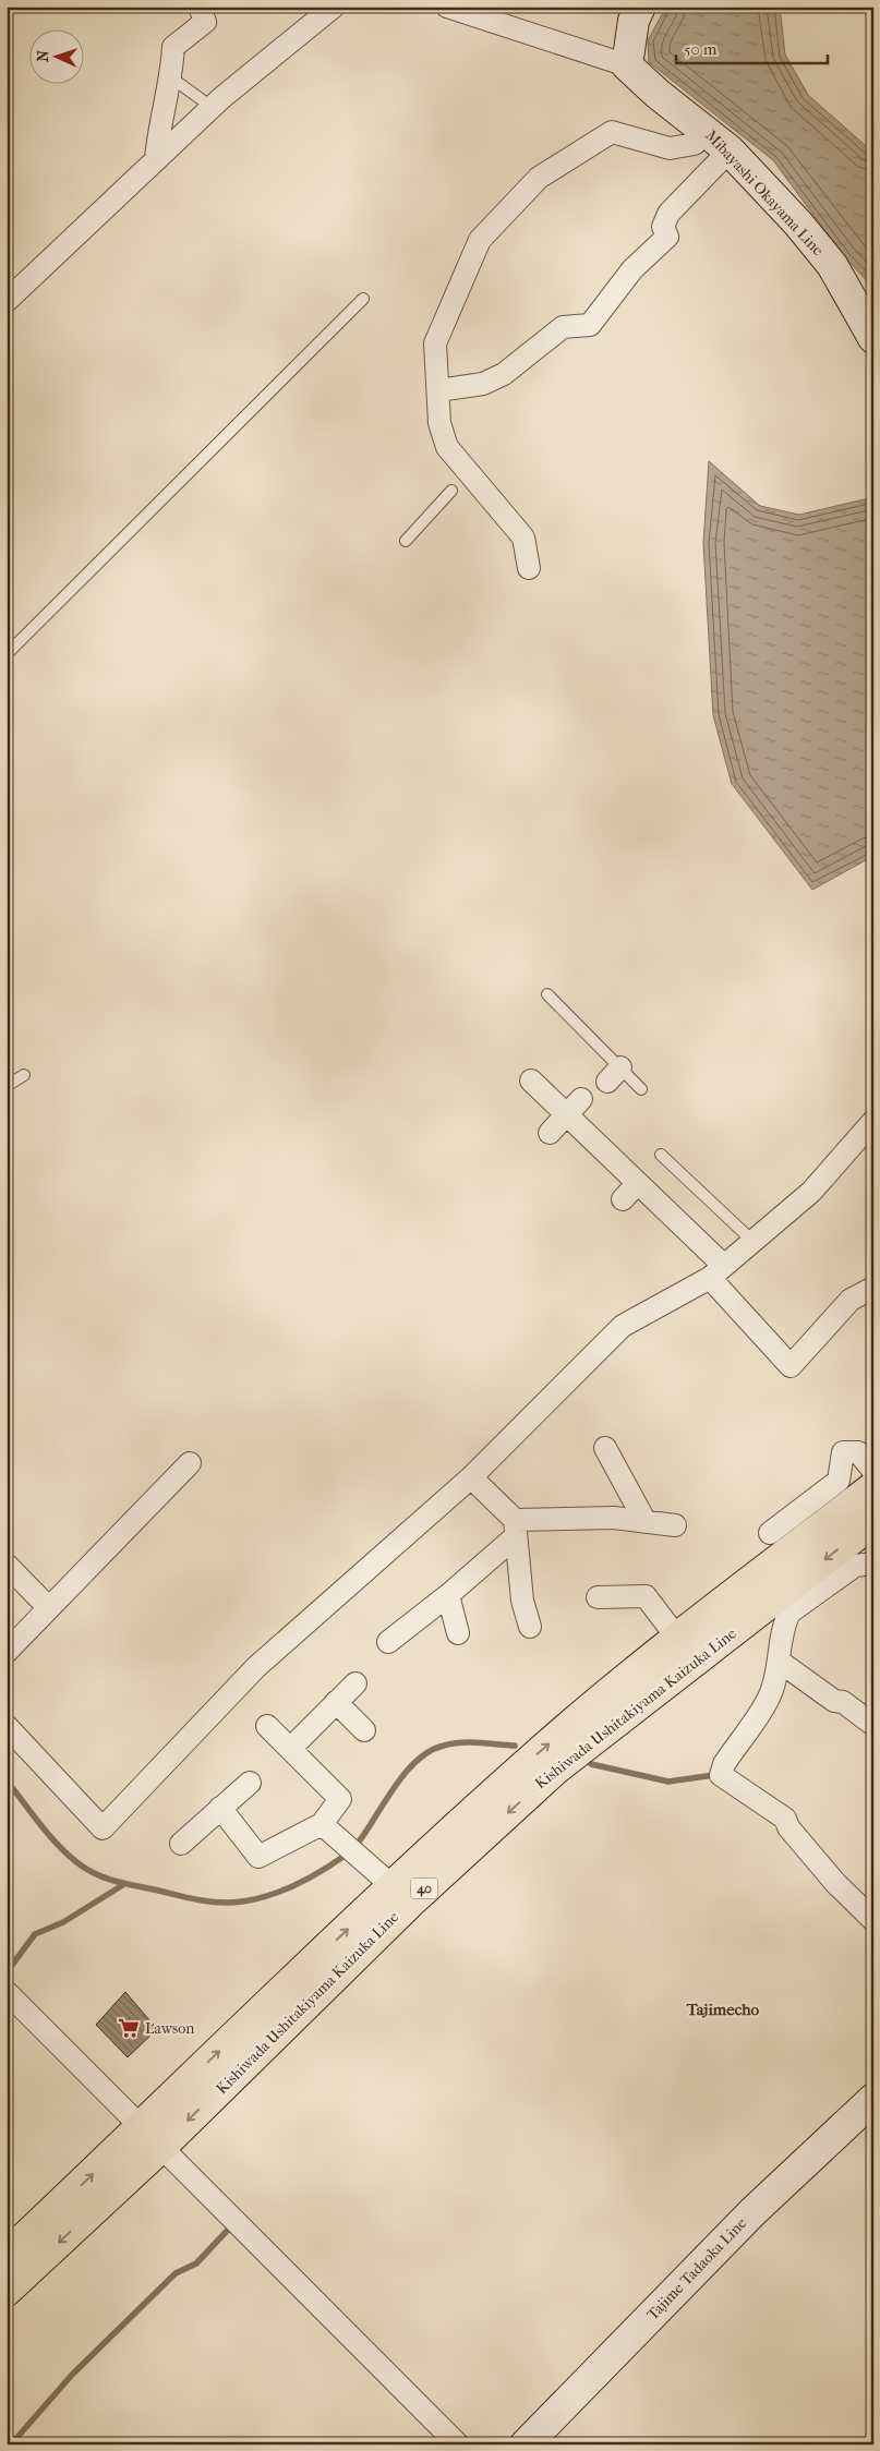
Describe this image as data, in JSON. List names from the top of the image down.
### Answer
{
  "streets": {
    "main road": [
      "Mibayashi Okayama Line",
      "Kishiwada Ushitakiyama Kaizuka Line",
      "40",
      "Tajime Tadaoka Line"
    ]
  },
  "districts": ["Tajimecho"],
  "places": {
    "supermarket": ["Lawson"]
  },
  "scale_bar": "50 m",
  "north": "left"
}
